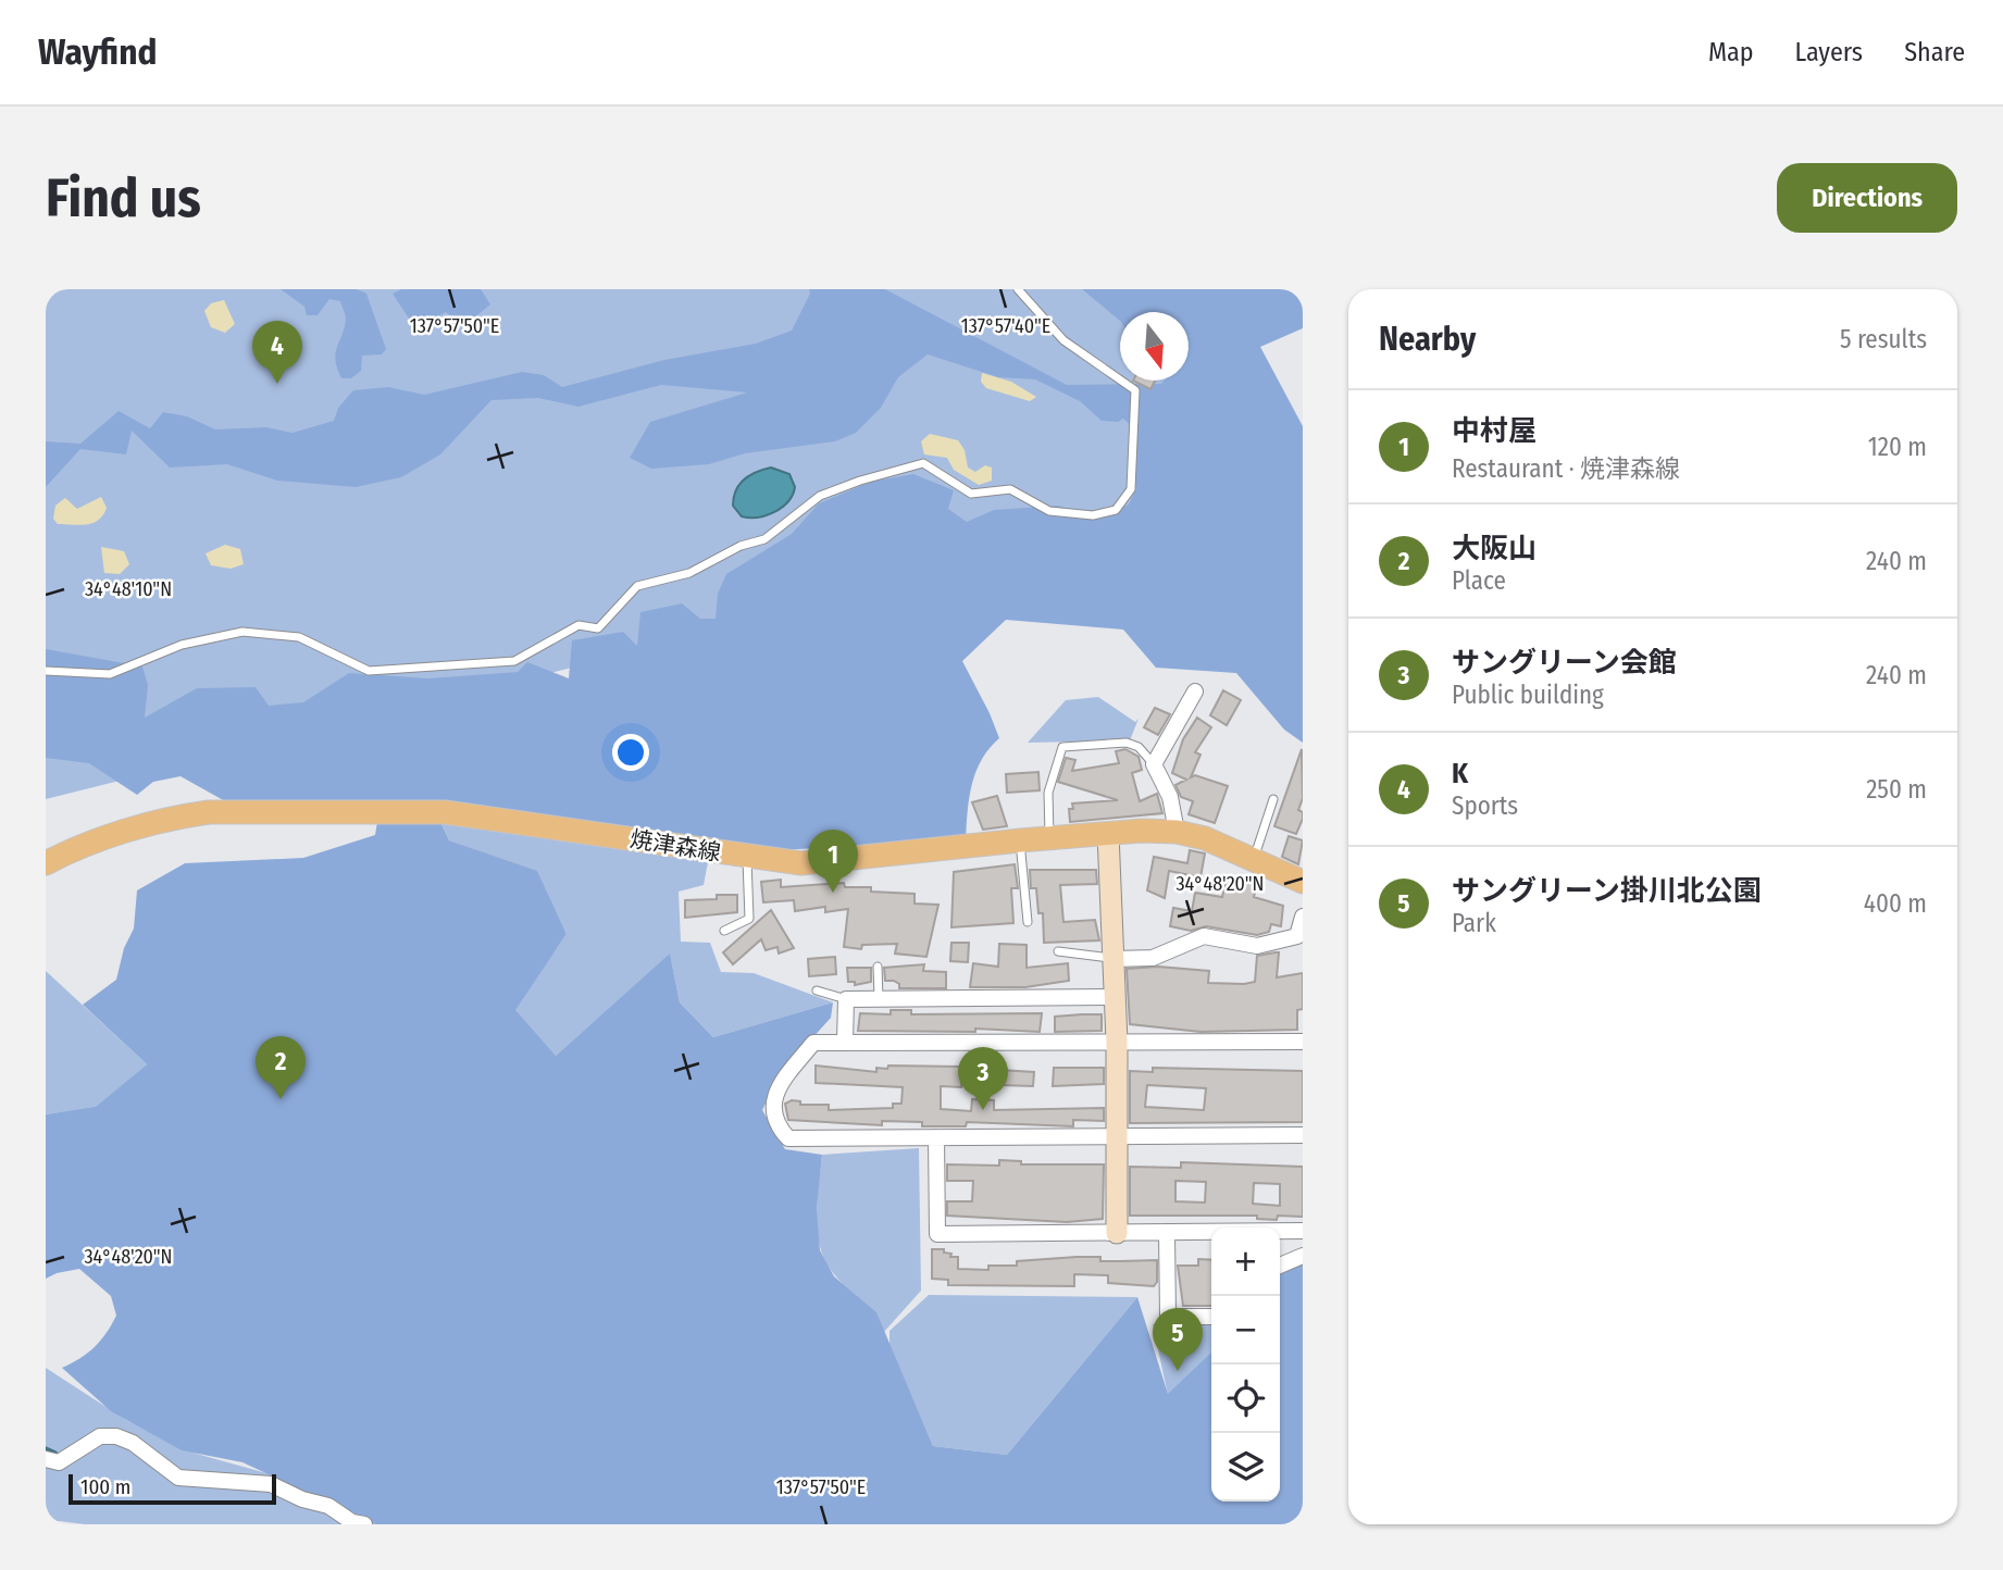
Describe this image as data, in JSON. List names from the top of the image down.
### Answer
{
  "streets": {
    "main road": ["焼津森線"]
  },
  "scale_bar": "100 m",
  "north": "bottom",
  "page": {
    "header": "Wayfind",
    "nav": ["Map", "Layers", "Share"],
    "buttons": "Directions",
    "title": "Find us",
    "heading": ["Nearby", "5 results"],
    "pins": [
      "4",
      "1",
      "2",
      "3",
      "5"
    ],
    "list": [
      {
        "mark": "1",
        "name": "中村屋",
        "note": "Restaurant · 焼津森線",
        "value": "120 m"
      },
      {
        "mark": "2",
        "name": "大阪山",
        "note": "Place",
        "value": "240 m"
      },
      {
        "mark": "3",
        "name": "サングリーン会館",
        "note": "Public building",
        "value": "240 m"
      },
      {
        "mark": "4",
        "name": "K",
        "note": "Sports",
        "value": "250 m"
      },
      {
        "mark": "5",
        "name": "サングリーン掛川北公園",
        "note": "Park",
        "value": "400 m"
      }
    ],
    "map_buttons": ["+", "−"],
    "scale": "100 m"
  },
  "coordinates": [
    "137°57'50\"E",
    "137°57'40\"E",
    "34°48'10\"N",
    "34°48'20\"N"
  ]
}
